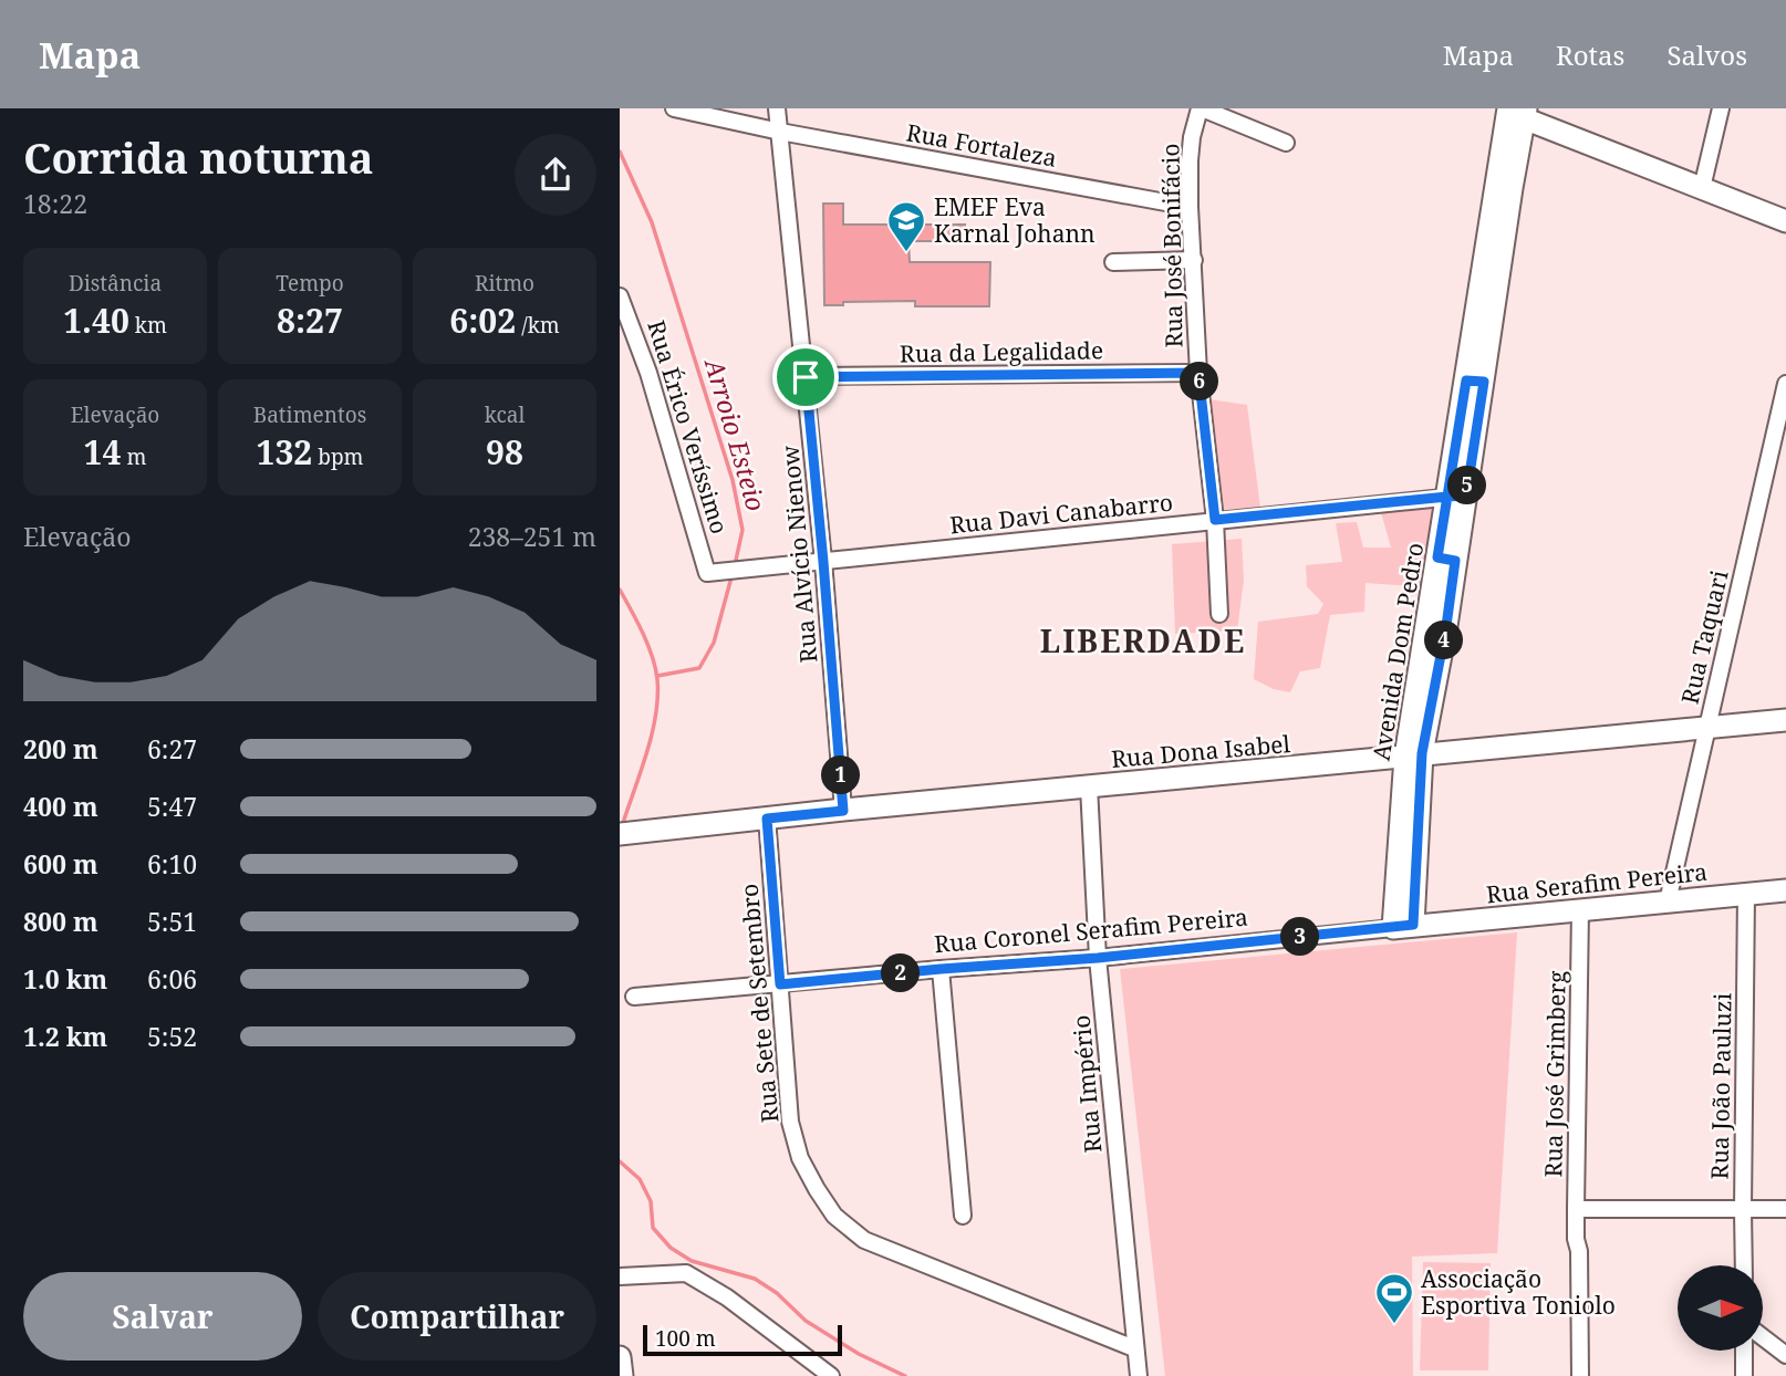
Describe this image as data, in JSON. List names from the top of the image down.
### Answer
{
  "streets": {
    "street": [
      "Rua Fortaleza",
      "Rua José Bonifácio",
      "Rua da Legalidade",
      "Rua Érico Veríssimo",
      "Rua Davi Canabarro",
      "Rua Alvício Nienow",
      "Rua Taquari",
      "Avenida Dom Pedro",
      "Rua Dona Isabel",
      "Rua Serafim Pereira",
      "Rua Coronel Serafim Pereira",
      "Rua Sete de Setembro",
      "Rua José Grimberg",
      "Rua Império",
      "Rua João Pauluzi"
    ]
  },
  "crossings": [
    ["Rua Fortaleza", "Rua José Bonifácio"],
    ["Rua Fortaleza", "Rua Alvício Nienow"],
    ["Rua José Bonifácio", "Rua da Legalidade"],
    ["Rua José Bonifácio", "Rua Davi Canabarro"],
    ["Rua da Legalidade", "Rua Alvício Nienow"],
    ["Rua Érico Veríssimo", "Rua Davi Canabarro"],
    ["Rua Davi Canabarro", "Rua Alvício Nienow"],
    ["Rua Davi Canabarro", "Avenida Dom Pedro"],
    ["Rua Alvício Nienow", "Rua Dona Isabel"],
    ["Rua Taquari", "Rua Dona Isabel"],
    ["Rua Taquari", "Rua Serafim Pereira"],
    ["Avenida Dom Pedro", "Rua Dona Isabel"],
    ["Avenida Dom Pedro", "Rua Serafim Pereira"],
    ["Avenida Dom Pedro", "Rua Coronel Serafim Pereira"],
    ["Rua Dona Isabel", "Rua Sete de Setembro"],
    ["Rua Dona Isabel", "Rua Império"],
    ["Rua Serafim Pereira", "Rua Coronel Serafim Pereira"],
    ["Rua Serafim Pereira", "Rua José Grimberg"],
    ["Rua Serafim Pereira", "Rua João Pauluzi"],
    ["Rua Coronel Serafim Pereira", "Rua Sete de Setembro"],
    ["Rua Coronel Serafim Pereira", "Rua Império"],
    ["Rua Sete de Setembro", "Rua Império"]
  ],
  "districts": ["LIBERDADE"],
  "water": ["Arroio Esteio"],
  "places": {
    "school or university": ["EMEF Eva Karnal Johann"],
    "sports": ["Associação Esportiva Toniolo"]
  },
  "scale_bar": "100 m",
  "north": "right",
  "page": {
    "header": "Mapa",
    "nav": ["Mapa", "Rotas", "Salvos"],
    "heading": ["Corrida noturna", "18:22"],
    "stats": [
      ["Distância", "1.40 km"],
      ["Tempo", "8:27"],
      ["Ritmo", "6:02 /km"],
      ["Elevação", "14 m"],
      ["Batimentos", "132 bpm"],
      ["kcal", "98"]
    ],
    "pins": [
      "6",
      "5",
      "4",
      "1",
      "3",
      "2"
    ],
    "chart": ["Elevação", "238–251 m"],
    "list": [
      {
        "name": "200 m",
        "note": "6:27"
      },
      {
        "name": "400 m",
        "note": "5:47"
      },
      {
        "name": "600 m",
        "note": "6:10"
      },
      {
        "name": "800 m",
        "note": "5:51"
      },
      {
        "name": "1.0 km",
        "note": "6:06"
      },
      {
        "name": "1.2 km",
        "note": "5:52"
      }
    ],
    "buttons": ["Salvar", "Compartilhar"],
    "scale": "100 m"
  }
}
